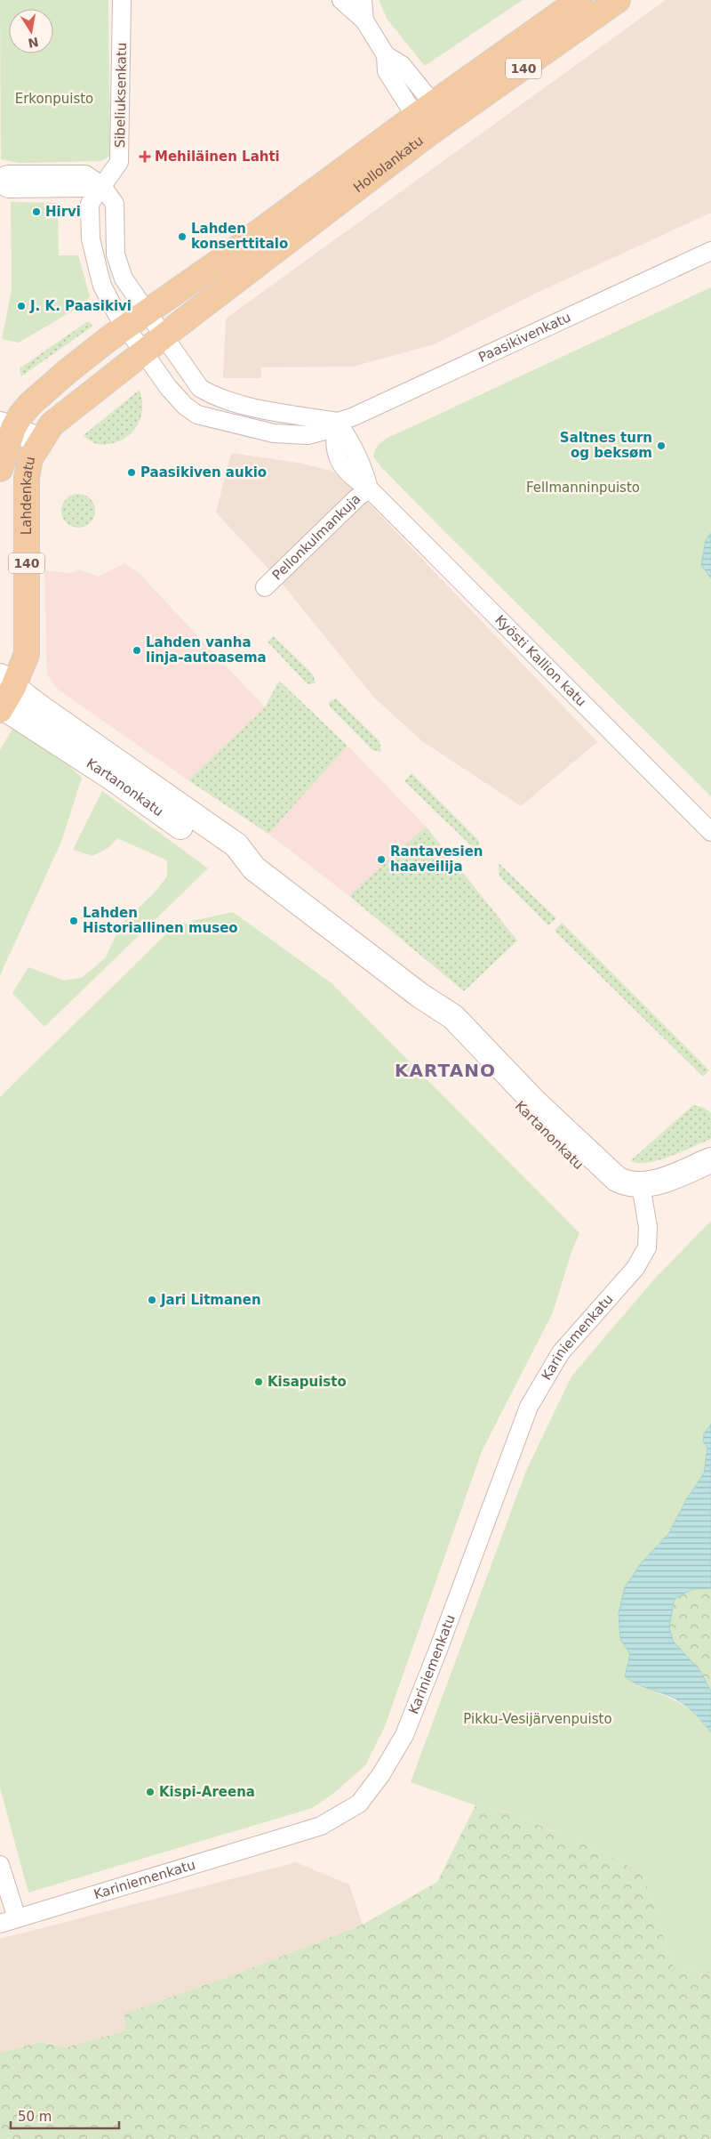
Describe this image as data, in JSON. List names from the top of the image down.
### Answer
{
  "streets": {
    "main road": [
      "140",
      "Hollolankatu",
      "Lahdenkatu",
      "Kartanonkatu"
    ],
    "street": [
      "Sibeliuksenkatu",
      "Paasikivenkatu",
      "Pellonkulmankuja",
      "Kyösti Kallion katu",
      "Kariniemenkatu"
    ]
  },
  "crossings": [
    ["140", "Sibeliuksenkatu"],
    ["140", "Hollolankatu"],
    ["Sibeliuksenkatu", "Paasikivenkatu"],
    ["Sibeliuksenkatu", "Lahdenkatu"],
    ["Hollolankatu", "Paasikivenkatu"],
    ["Hollolankatu", "Lahdenkatu"],
    ["Paasikivenkatu", "Lahdenkatu"],
    ["Paasikivenkatu", "Kyösti Kallion katu"],
    ["Lahdenkatu", "Kartanonkatu"],
    ["Pellonkulmankuja", "Kyösti Kallion katu"],
    ["Kartanonkatu", "Kariniemenkatu"]
  ],
  "districts": ["KARTANO"],
  "parks": ["Erkonpuisto", "Fellmanninpuisto", "Pikku-Vesijärvenpuisto"],
  "places": {
    "health": ["Mehiläinen Lahti"],
    "other": [
      "Hirvi",
      "Lahden konserttitalo",
      "J. K. Paasikivi",
      "Saltnes turn og beksøm",
      "Paasikiven aukio",
      "Lahden vanha linja-autoasema",
      "Rantavesien haaveilija",
      "Lahden Historiallinen museo",
      "Jari Litmanen",
      "Kisapuisto",
      "Kispi-Areena"
    ]
  },
  "scale_bar": "50 m",
  "north": "bottom"
}
